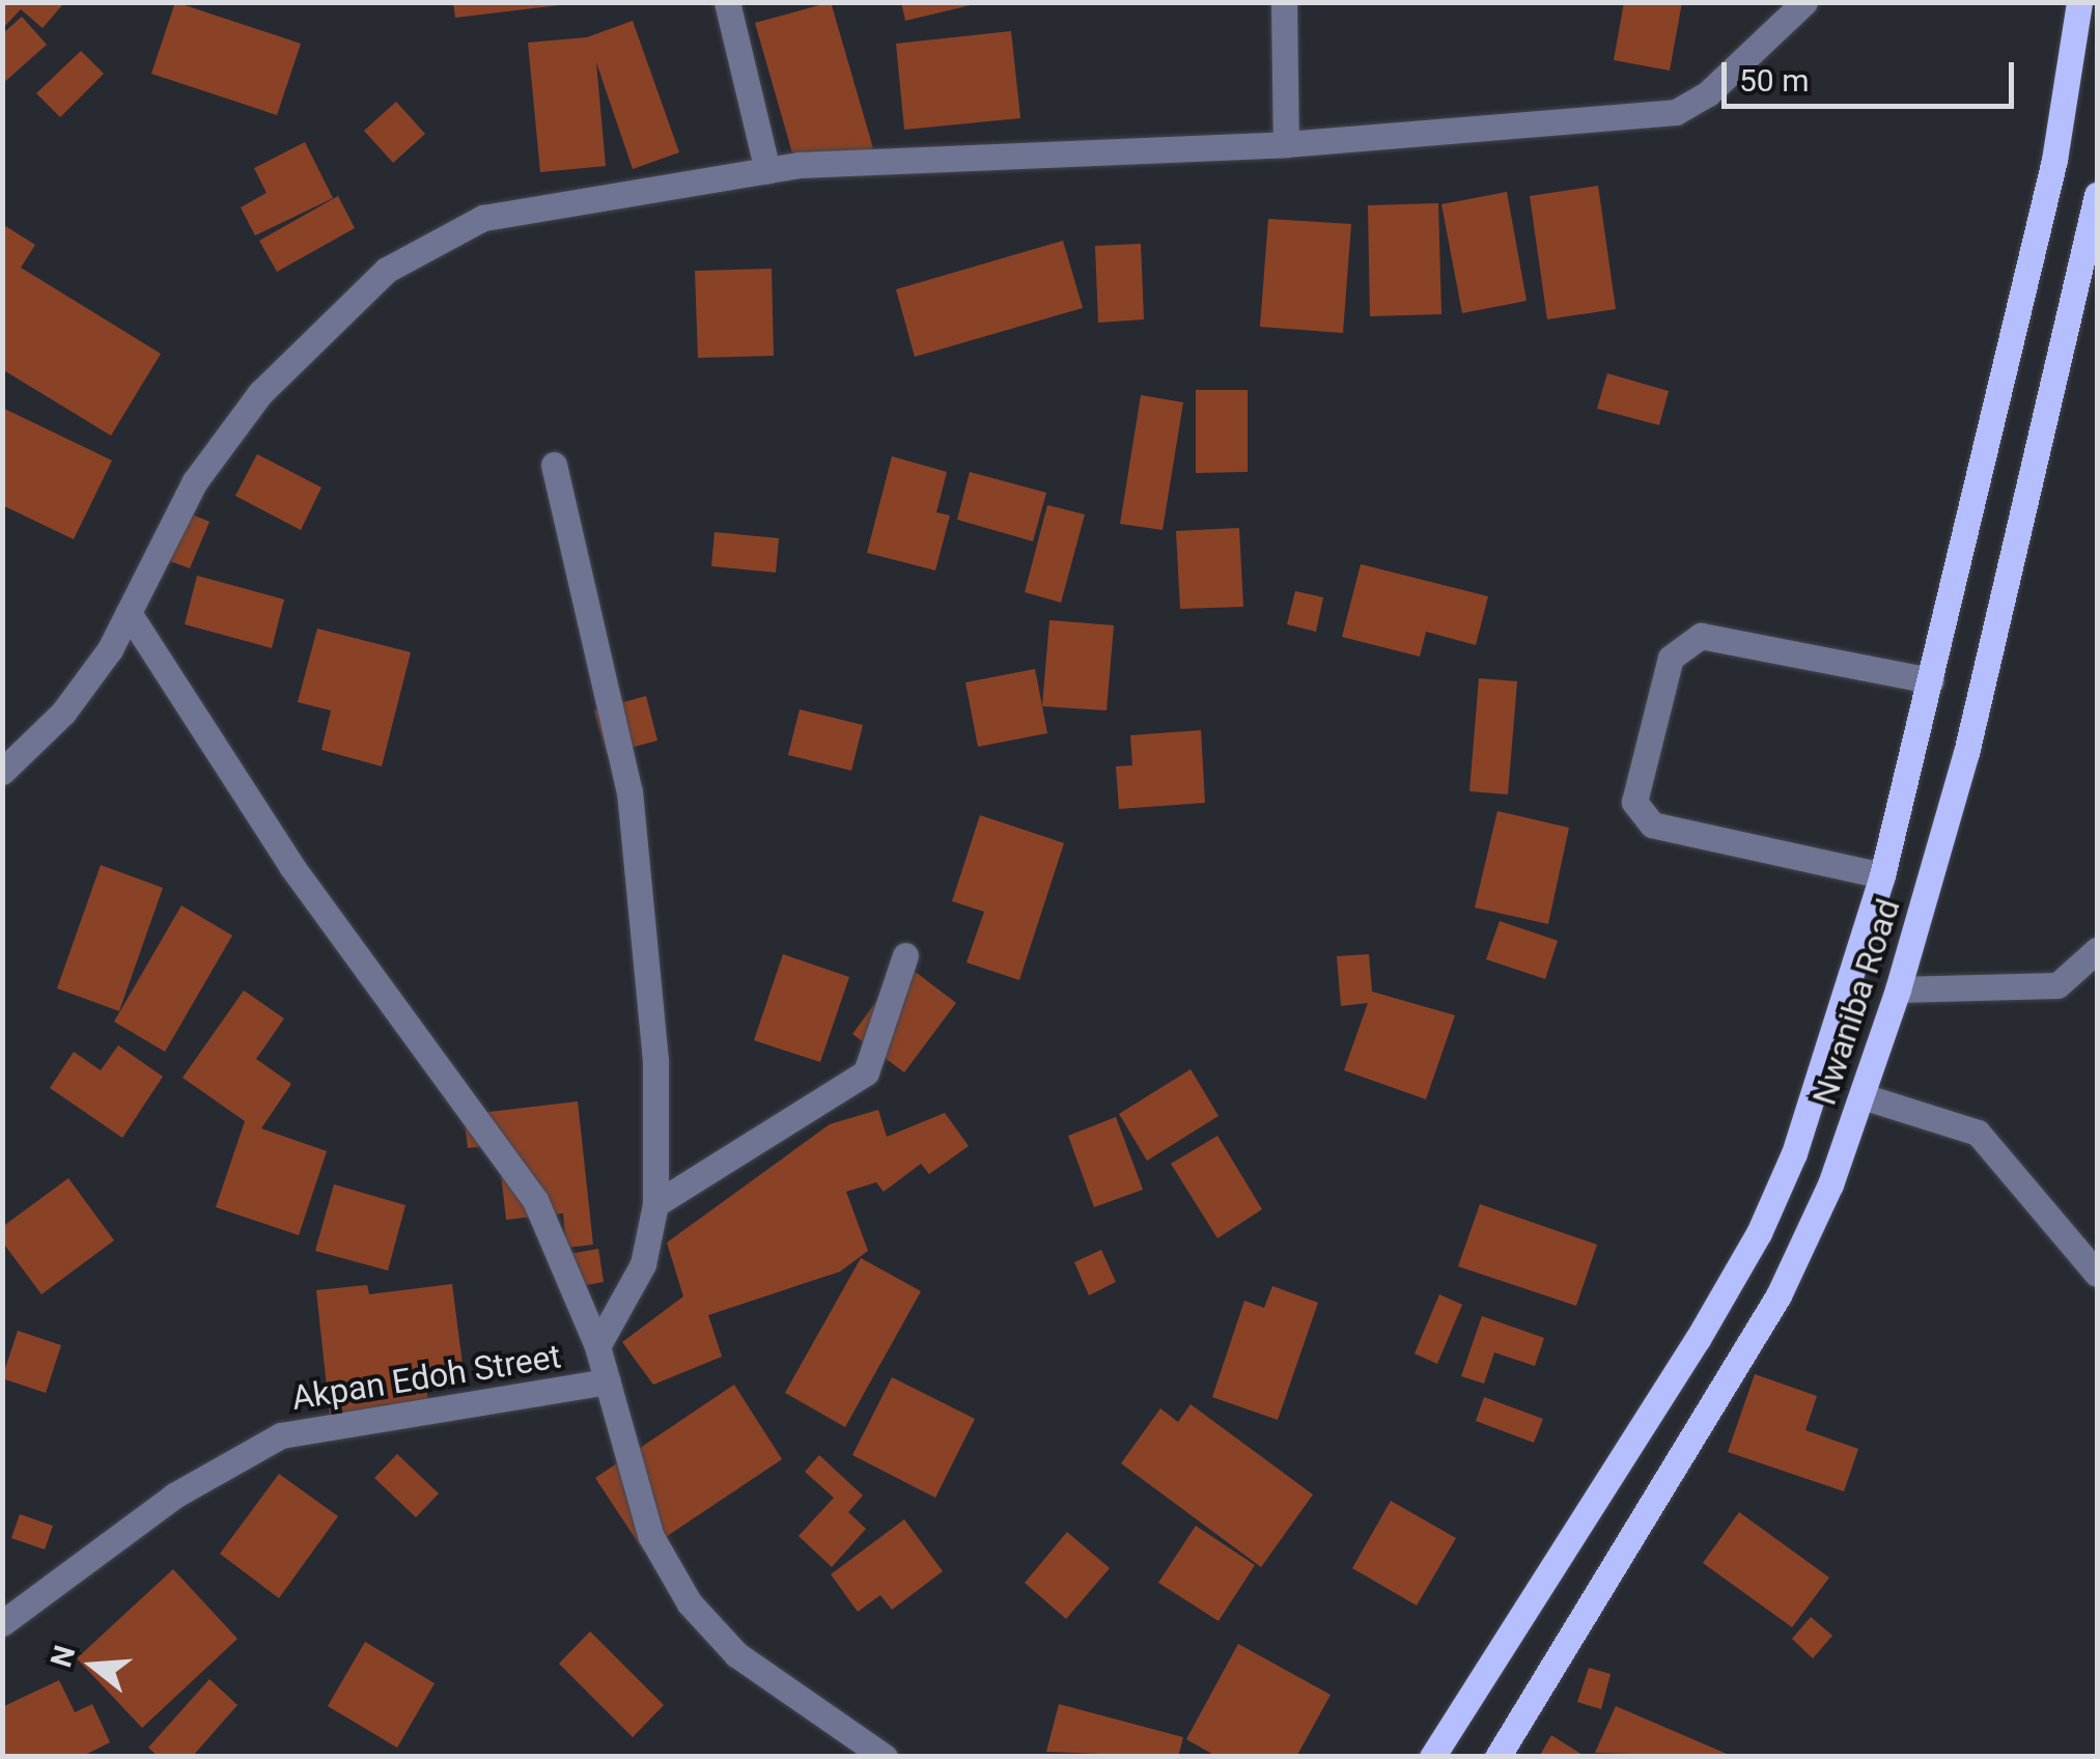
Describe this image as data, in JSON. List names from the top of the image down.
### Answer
{
  "streets": {
    "main road": ["Nwaniba Road"],
    "street": ["Akpan Edoh Street"]
  },
  "scale_bar": "50 m",
  "north": "left"
}
